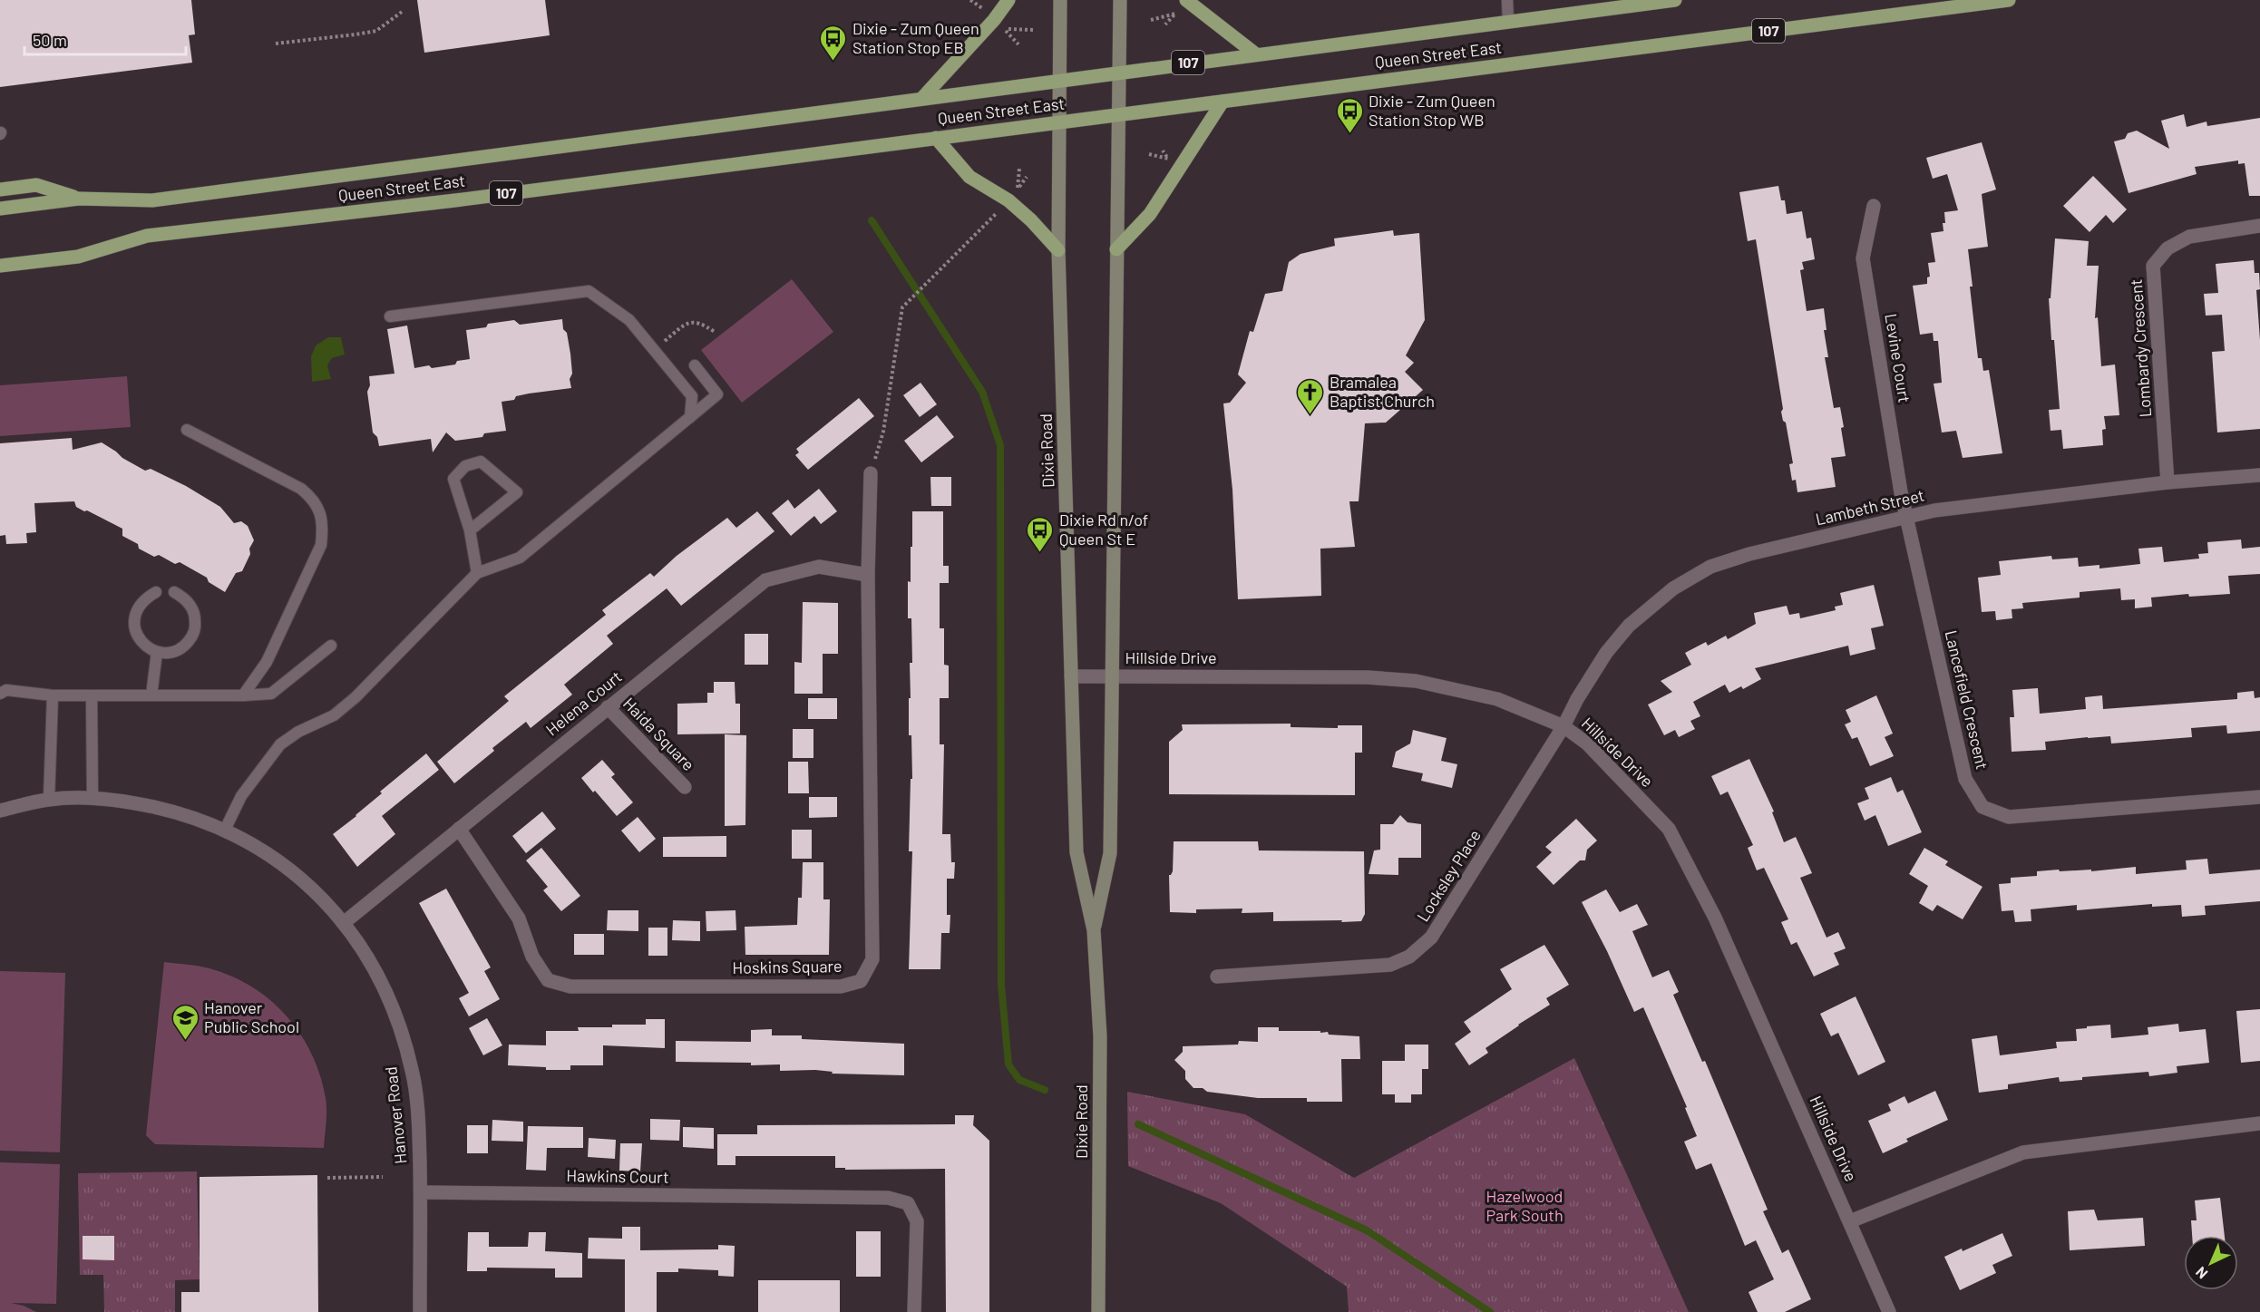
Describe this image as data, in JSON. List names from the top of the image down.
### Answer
{
  "streets": {
    "main road": ["107", "Queen Street East", "Dixie Road"],
    "street": [
      "Lombardy Crescent",
      "Levine Court",
      "Lambeth Street",
      "Hillside Drive",
      "Lancefield Crescent",
      "Helena Court",
      "Haida Square",
      "Locksley Place",
      "Hoskins Square",
      "Hanover Road",
      "Hawkins Court"
    ]
  },
  "crossings": [
    ["Queen Street East", "Dixie Road"],
    ["Lombardy Crescent", "Lambeth Street"],
    ["Levine Court", "Lambeth Street"],
    ["Levine Court", "Lancefield Crescent"],
    ["Dixie Road", "Hillside Drive"],
    ["Lambeth Street", "Hillside Drive"],
    ["Lambeth Street", "Lancefield Crescent"],
    ["Lambeth Street", "Locksley Place"],
    ["Hillside Drive", "Locksley Place"],
    ["Helena Court", "Haida Square"],
    ["Helena Court", "Hoskins Square"],
    ["Helena Court", "Hanover Road"],
    ["Hanover Road", "Hawkins Court"]
  ],
  "parks": ["Hazelwood Park South"],
  "places": {
    "bus stop": ["Dixie - Zum Queen Station Stop EB", "Dixie - Zum Queen Station Stop WB", "Dixie Rd n/of Queen St E"],
    "church": ["Bramalea Baptist Church"],
    "school or university": ["Hanover Public School"]
  },
  "scale_bar": "50 m",
  "north": "bottom left"
}
